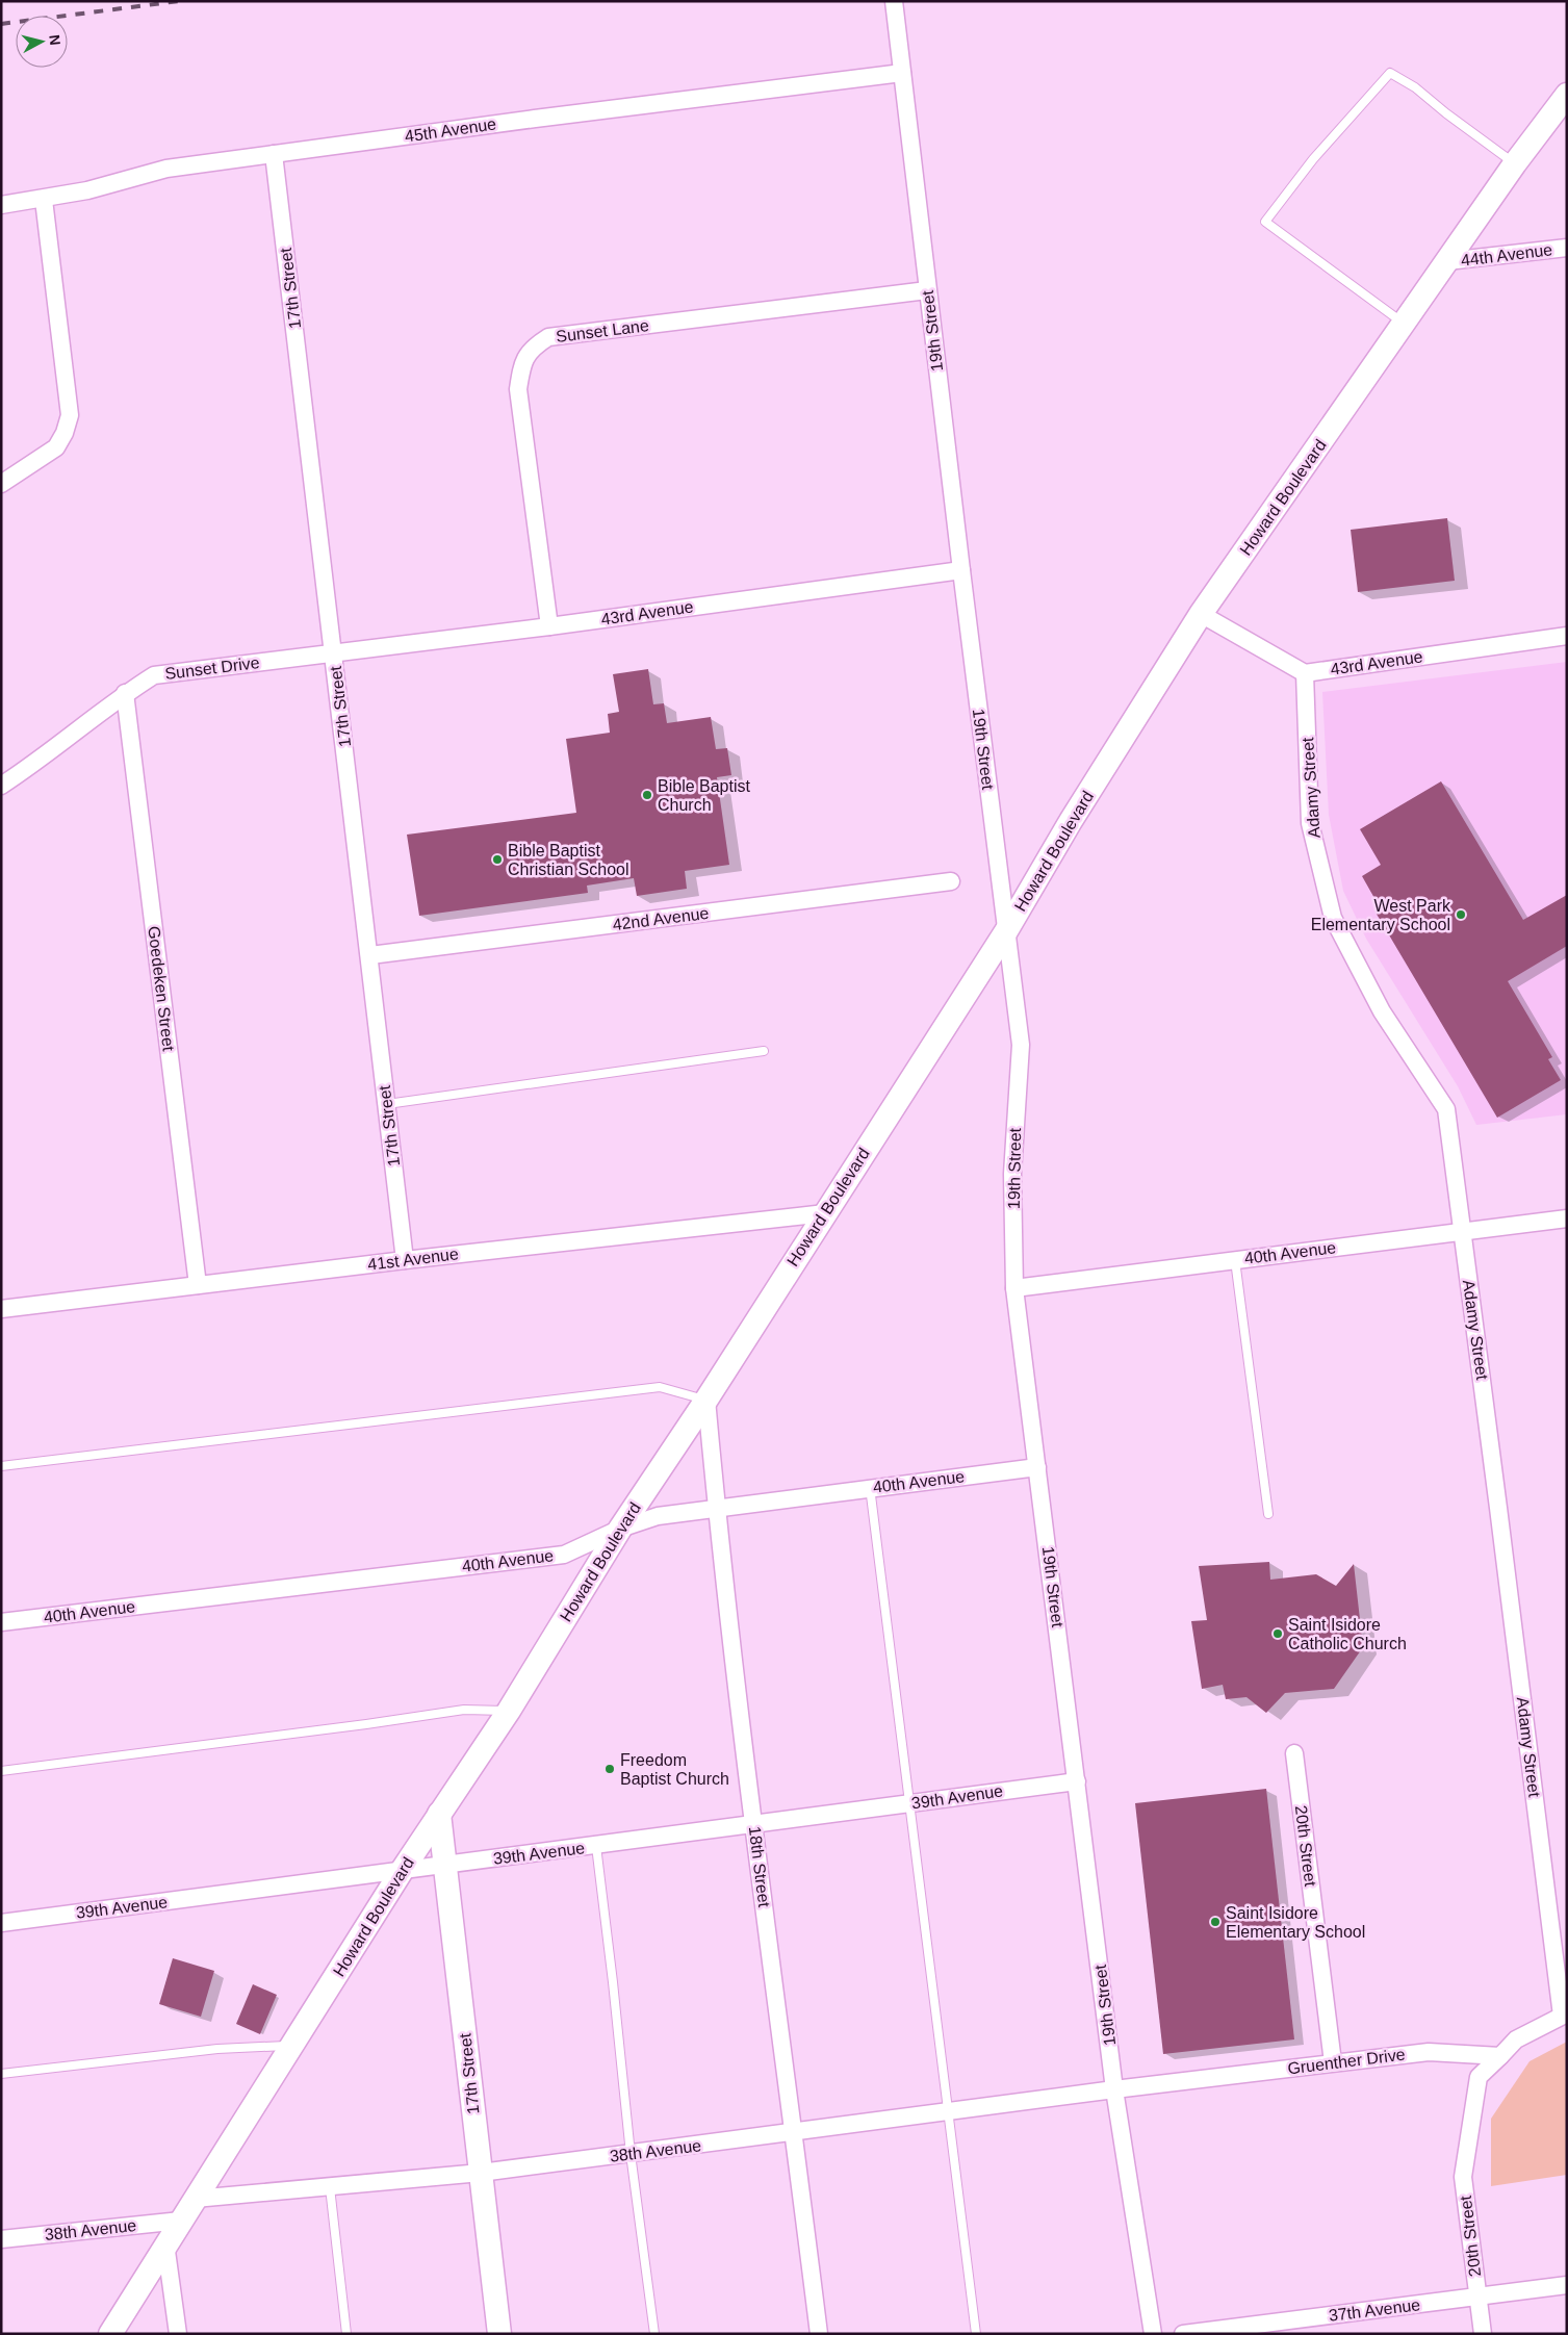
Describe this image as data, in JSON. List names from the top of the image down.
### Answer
{
  "streets": {
    "main road": ["17th Street", "Howard Boulevard"],
    "street": [
      "45th Avenue",
      "44th Avenue",
      "Sunset Lane",
      "19th Street",
      "43rd Avenue",
      "Sunset Drive",
      "Adamy Street",
      "42nd Avenue",
      "Goedeken Street",
      "40th Avenue",
      "41st Avenue",
      "39th Avenue",
      "20th Street",
      "18th Street",
      "Gruenther Drive",
      "38th Avenue",
      "37th Avenue"
    ]
  },
  "crossings": [
    ["45th Avenue", "17th Street"],
    ["45th Avenue", "19th Street"],
    ["44th Avenue", "Howard Boulevard"],
    ["17th Street", "Howard Boulevard"],
    ["17th Street", "43rd Avenue"],
    ["17th Street", "Sunset Drive"],
    ["17th Street", "42nd Avenue"],
    ["17th Street", "41st Avenue"],
    ["17th Street", "39th Avenue"],
    ["17th Street", "38th Avenue"],
    ["Sunset Lane", "19th Street"],
    ["Sunset Lane", "43rd Avenue"],
    ["19th Street", "Howard Boulevard"],
    ["19th Street", "43rd Avenue"],
    ["19th Street", "40th Avenue"],
    ["19th Street", "39th Avenue"],
    ["19th Street", "Gruenther Drive"],
    ["19th Street", "38th Avenue"],
    ["Howard Boulevard", "40th Avenue"],
    ["Howard Boulevard", "41st Avenue"],
    ["Howard Boulevard", "39th Avenue"],
    ["Howard Boulevard", "18th Street"],
    ["Howard Boulevard", "38th Avenue"],
    ["43rd Avenue", "Sunset Drive"],
    ["43rd Avenue", "Adamy Street"],
    ["Sunset Drive", "Goedeken Street"],
    ["Adamy Street", "40th Avenue"],
    ["Goedeken Street", "41st Avenue"],
    ["40th Avenue", "18th Street"],
    ["39th Avenue", "18th Street"],
    ["20th Street", "Gruenther Drive"],
    ["20th Street", "37th Avenue"],
    ["18th Street", "38th Avenue"],
    ["Gruenther Drive", "38th Avenue"]
  ],
  "places": [
    "Bible Baptist Church",
    "Bible Baptist Christian School",
    "West Park Elementary School",
    "Saint Isidore Catholic Church",
    "Freedom Baptist Church",
    "Saint Isidore Elementary School"
  ],
  "north": "right"
}
